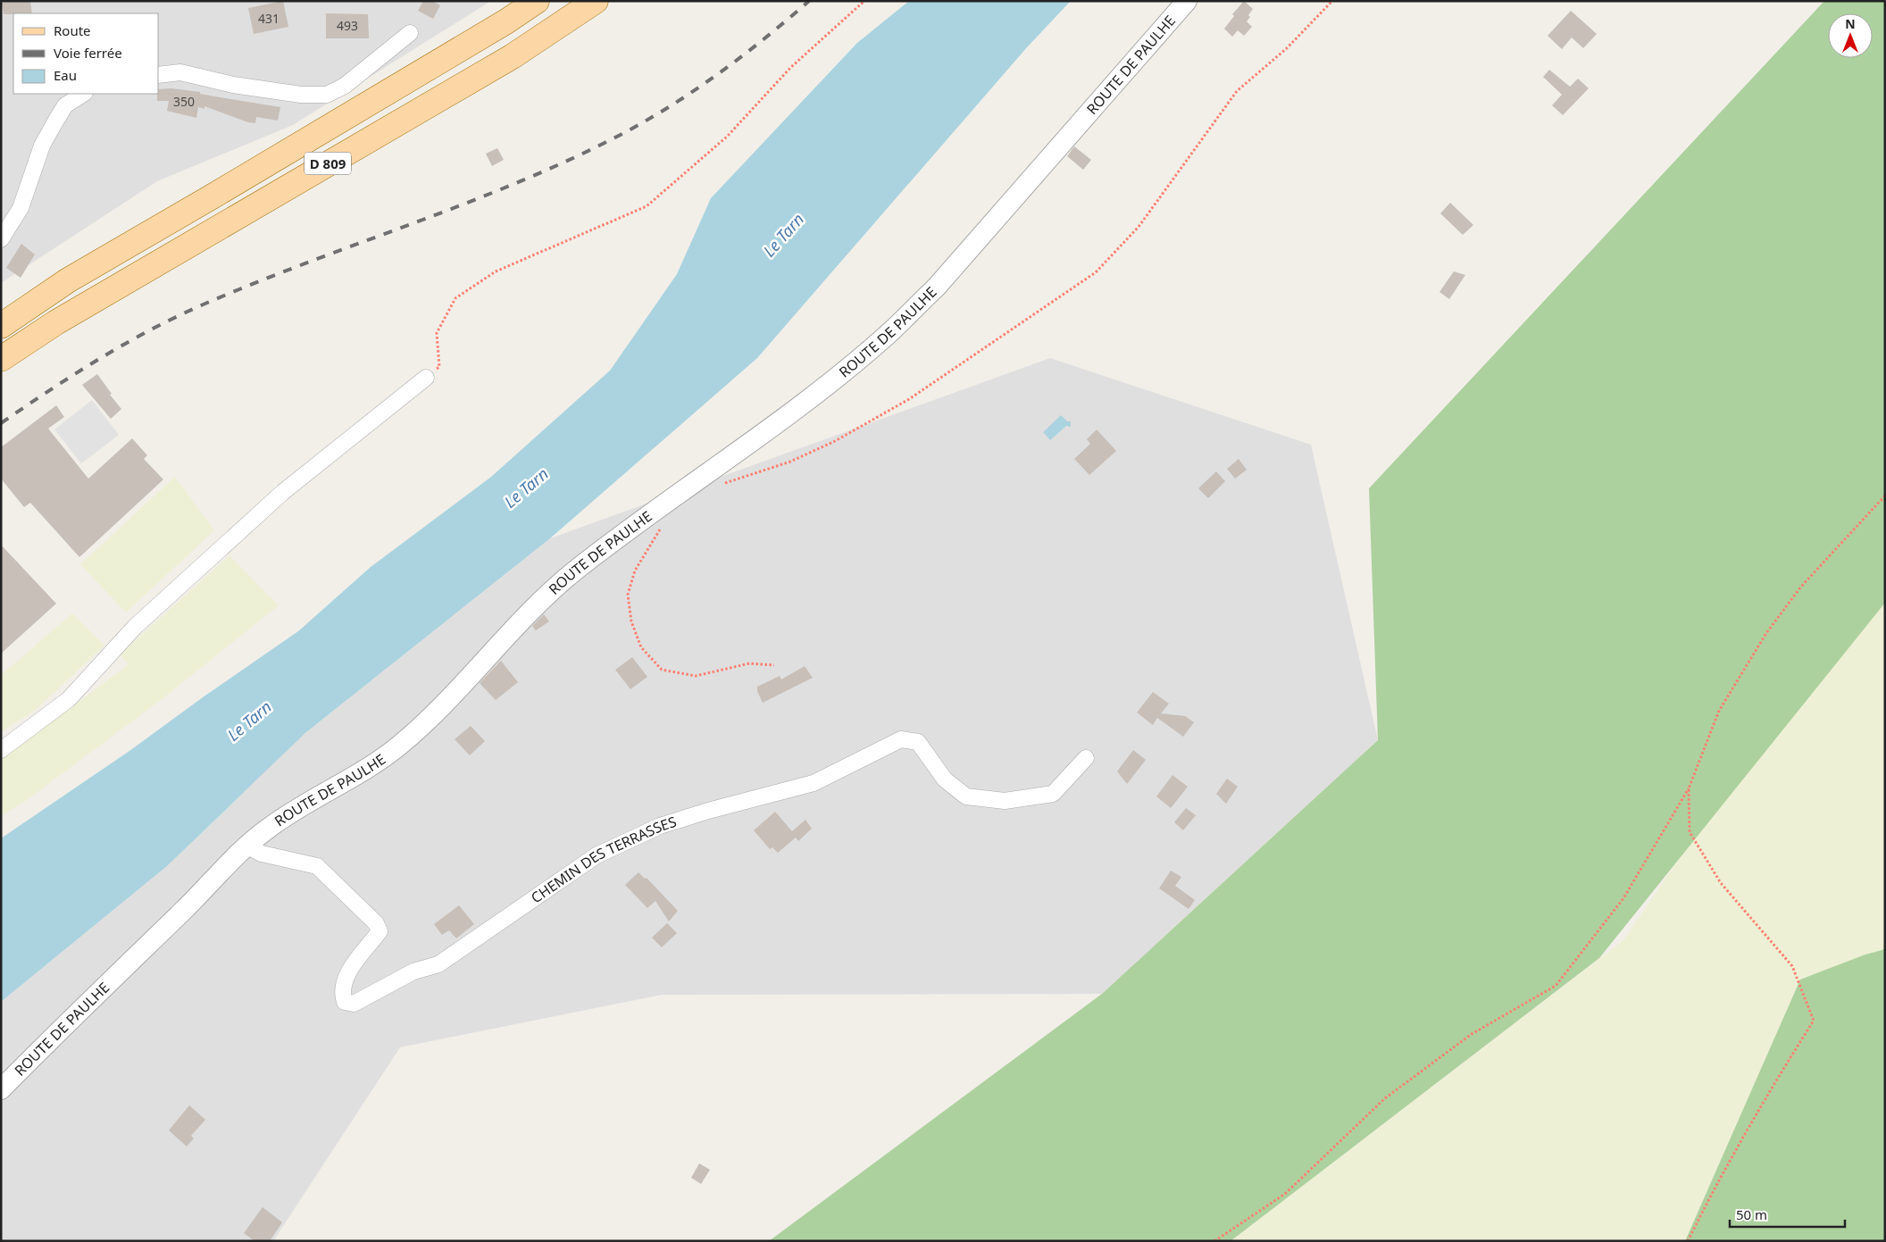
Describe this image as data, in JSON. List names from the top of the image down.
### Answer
{
  "streets": {
    "main road": ["D 809"],
    "street": ["ROUTE DE PAULHE", "CHEMIN DES TERRASSES"]
  },
  "crossings": [
    ["ROUTE DE PAULHE", "CHEMIN DES TERRASSES"]
  ],
  "water": ["Le Tarn"],
  "house_numbers": ["431", "493", "350"],
  "legend": ["Route", "Voie ferrée", "Eau"],
  "scale_bar": "50 m",
  "north": "top"
}
